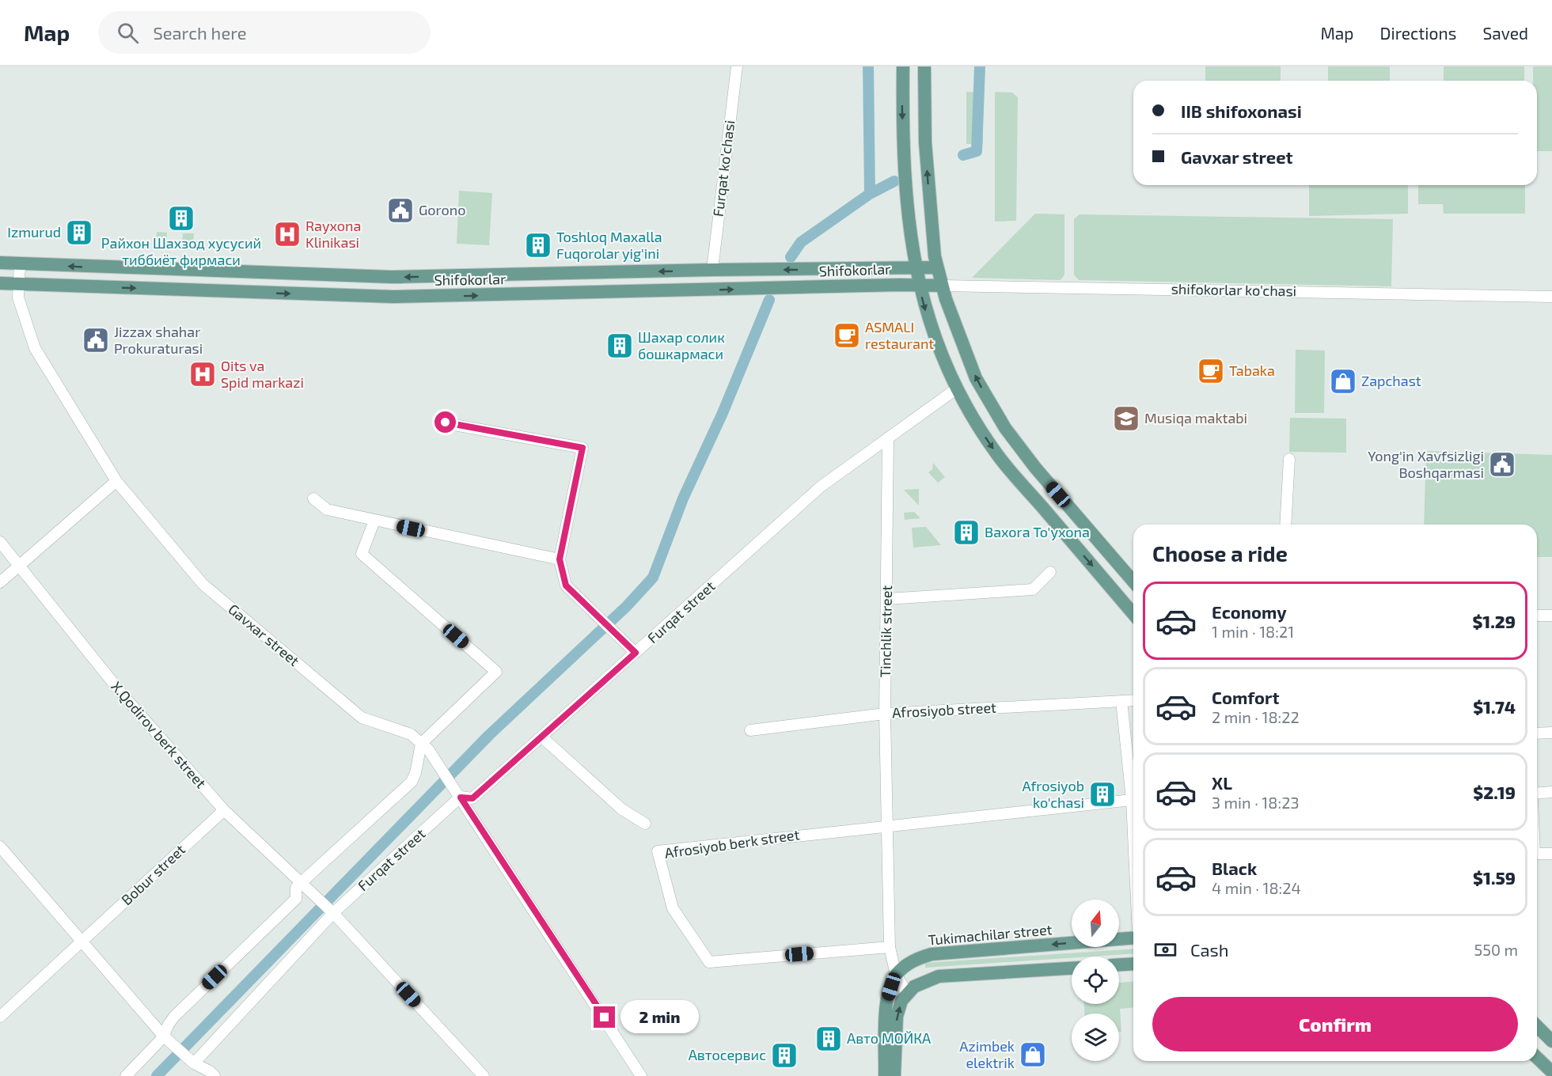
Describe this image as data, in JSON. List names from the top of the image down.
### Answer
{
  "streets": {
    "main road": ["Shifokorlar", "Tukimachilar street"],
    "street": [
      "Furqat ko'chasi",
      "shifokorlar ko'chasi",
      "Furqat street",
      "Tinchlik street",
      "Gavxar street",
      "Afrosiyob street",
      "X.Qodirov berk street",
      "Afrosiyob berk street",
      "Bobur street"
    ]
  },
  "crossings": [
    ["Furqat ko'chasi", "Shifokorlar"],
    ["Shifokorlar", "shifokorlar ko'chasi"],
    ["Shifokorlar", "Gavxar street"],
    ["Furqat street", "Tinchlik street"],
    ["Furqat street", "Gavxar street"],
    ["Furqat street", "X.Qodirov berk street"],
    ["Tinchlik street", "Afrosiyob street"],
    ["Tinchlik street", "Afrosiyob berk street"],
    ["X.Qodirov berk street", "Bobur street"]
  ],
  "places": {
    "public building": ["Gorono", "Jizzax shahar Prokuraturasi", "Yong'in Xavfsizligi Boshqarmasi"],
    "building": [
      "Райхон Шахзод хусусий тиббиёт фирмаси",
      "Izmurud",
      "Toshloq Maxalla Fuqorolar yig'ini",
      "Шахар солик бошкармаси",
      "Baxora To'yxona",
      "Afrosiyob ko'chasi",
      "Авто МОЙКА",
      "Автосервис"
    ],
    "hospital": ["Rayxona Klinikasi", "Oits va Spid markazi"],
    "cafe": ["ASMALI restaurant", "Tabaka"],
    "shop": ["Zapchast", "Azimbek elektrik"],
    "school or university": ["Musiqa maktabi"]
  },
  "north": "top",
  "page": {
    "header": "Map",
    "search": "Search here",
    "nav": ["Map", "Directions", "Saved"],
    "banner": ["IIB shifoxonasi", "Gavxar street"],
    "heading": "Choose a ride",
    "list": [
      {
        "name": "Economy",
        "note": "1 min · 18:21",
        "value": "$1.29"
      },
      {
        "name": "Comfort",
        "note": "2 min · 18:22",
        "value": "$1.74"
      },
      {
        "name": "XL",
        "note": "3 min · 18:23",
        "value": "$2.19"
      },
      {
        "name": "Black",
        "note": "4 min · 18:24",
        "value": "$1.59"
      }
    ],
    "pay": ["Cash", "550 m"],
    "buttons": "Confirm",
    "bubble": "2 min"
  }
}
